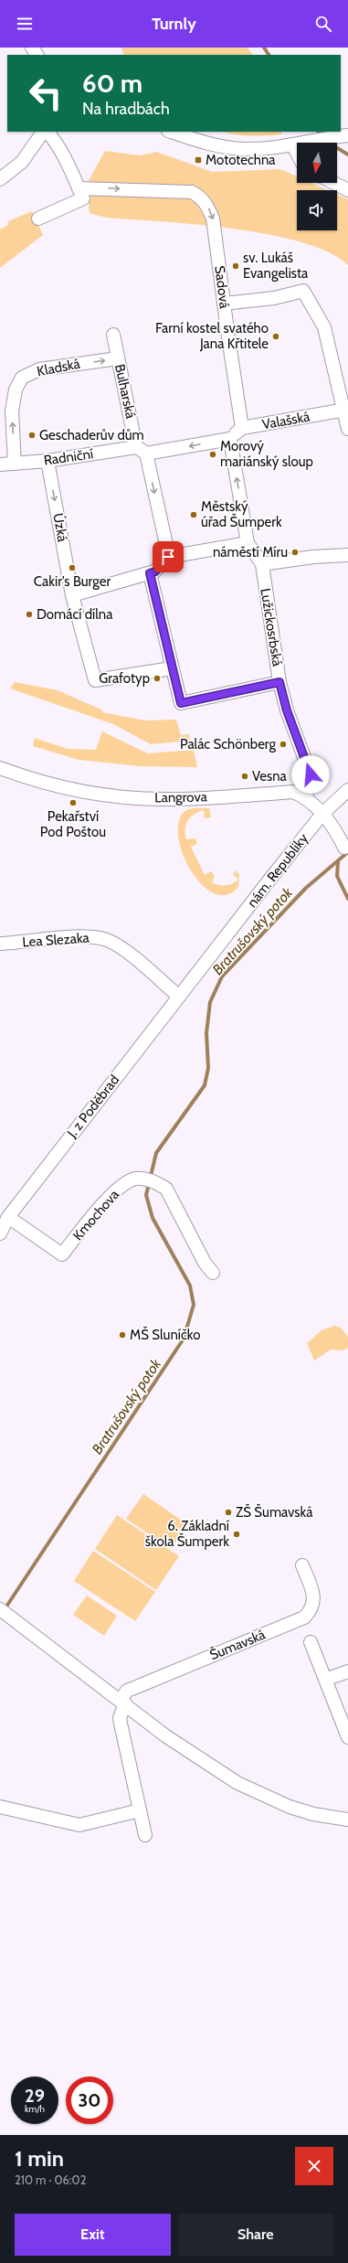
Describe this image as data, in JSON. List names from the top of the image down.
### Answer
{
  "streets": {
    "street": [
      "Sadová",
      "Kladská",
      "Bulharská",
      "Valašská",
      "Radniční",
      "Úzká",
      "Lužickosrbská",
      "Langrova",
      "nám. Republiky",
      "Lea Slezaka",
      "J. z Poděbrad",
      "Kmochova",
      "Šumavská"
    ]
  },
  "crossings": [
    ["Sadová", "Valašská"],
    ["Kladská", "Bulharská"],
    ["Kladská", "Radniční"],
    ["Bulharská", "Radniční"],
    ["Radniční", "Úzká"],
    ["Lužickosrbská", "Langrova"],
    ["Langrova", "nám. Republiky"],
    ["nám. Republiky", "Lea Slezaka"],
    ["nám. Republiky", "J. z Poděbrad"],
    ["Lea Slezaka", "J. z Poděbrad"],
    ["J. z Poděbrad", "Kmochova"]
  ],
  "water": ["Bratrušovský potok"],
  "places": {
    "transit": ["Mototechna"],
    "other": [
      "sv. Lukáš Evangelista",
      "Farní kostel svatého Jana Křtitele",
      "Geschaderův dům",
      "Morový mariánský sloup",
      "Městský úřad Šumperk",
      "náměstí Míru",
      "Cakir's Burger",
      "Domácí dílna",
      "Grafotyp",
      "Palác Schönberg",
      "Vesna",
      "Pekařství Pod Poštou",
      "MŠ Sluníčko",
      "ZŠ Šumavská",
      "6. Základní škola Šumperk"
    ]
  },
  "north": "bottom",
  "page": {
    "header": "Turnly",
    "turn": ["60 m", "Na hradbách"],
    "speed": "29 km/h",
    "limit": "30",
    "heading": ["1 min", "210 m · 06:02"],
    "buttons": ["Exit", "Share"]
  }
}
